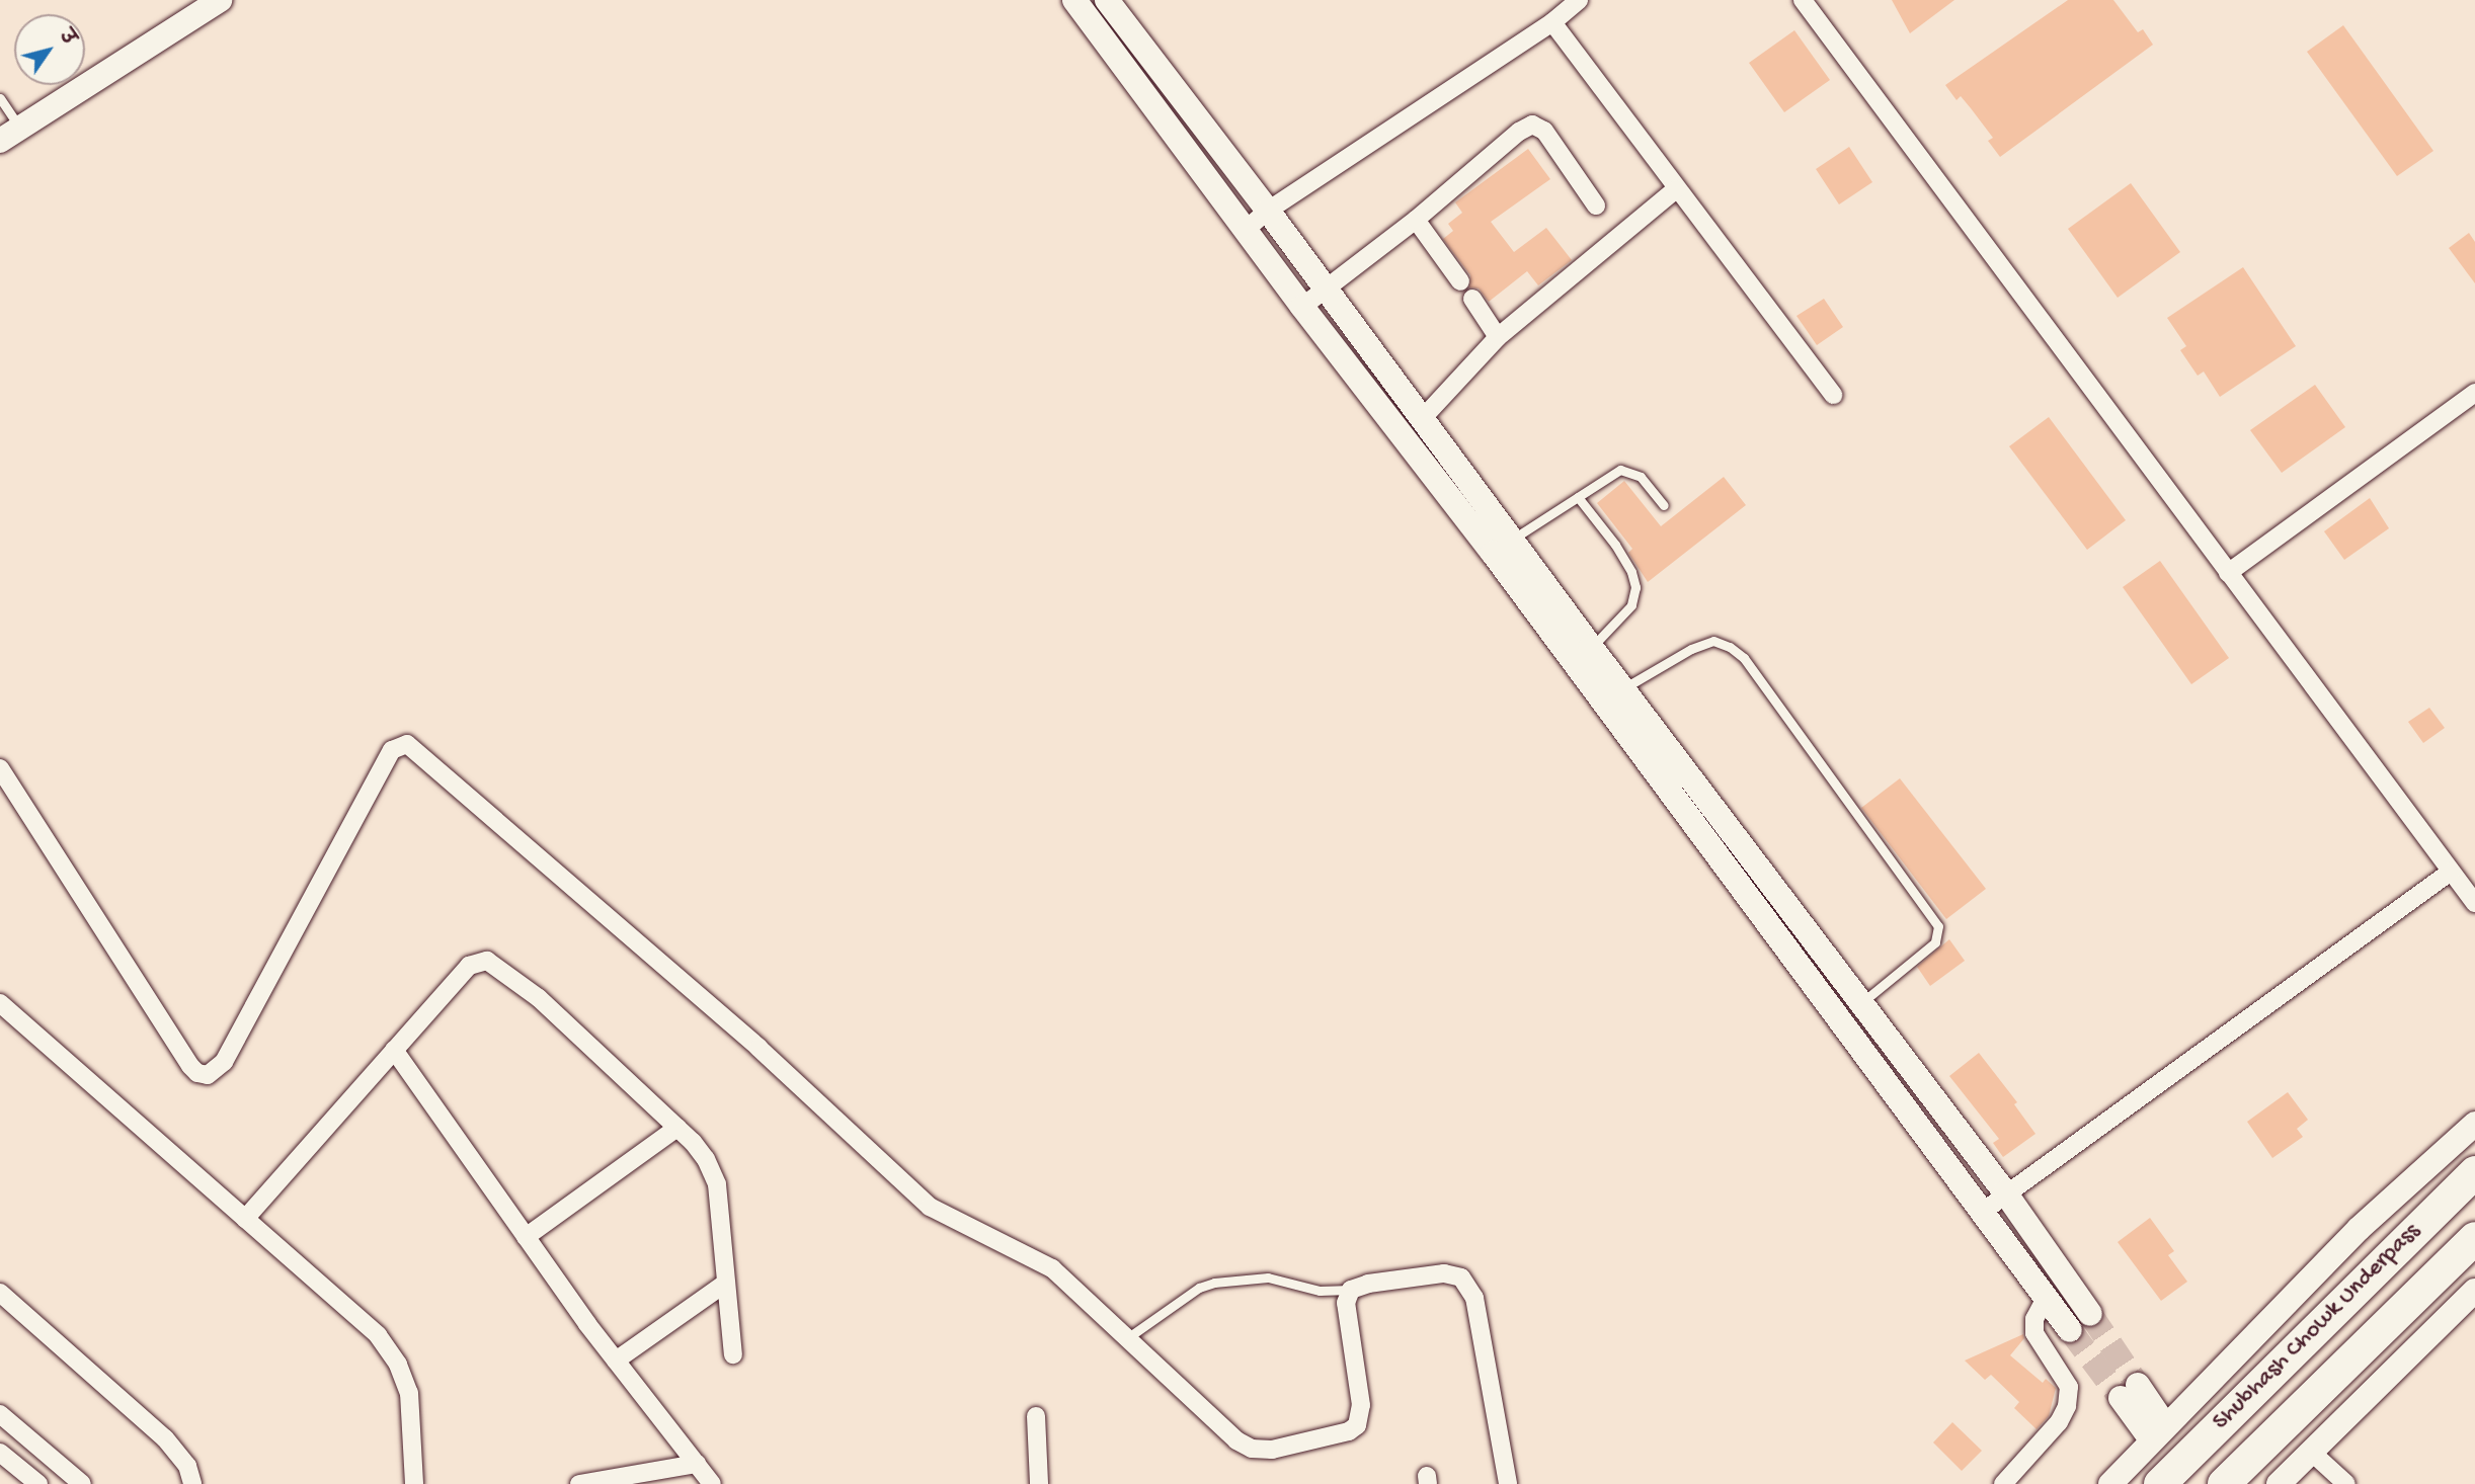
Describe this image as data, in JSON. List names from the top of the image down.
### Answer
{
  "streets": {
    "highway": ["Shubhash Chowk Underpass"]
  },
  "north": "top right"
}
